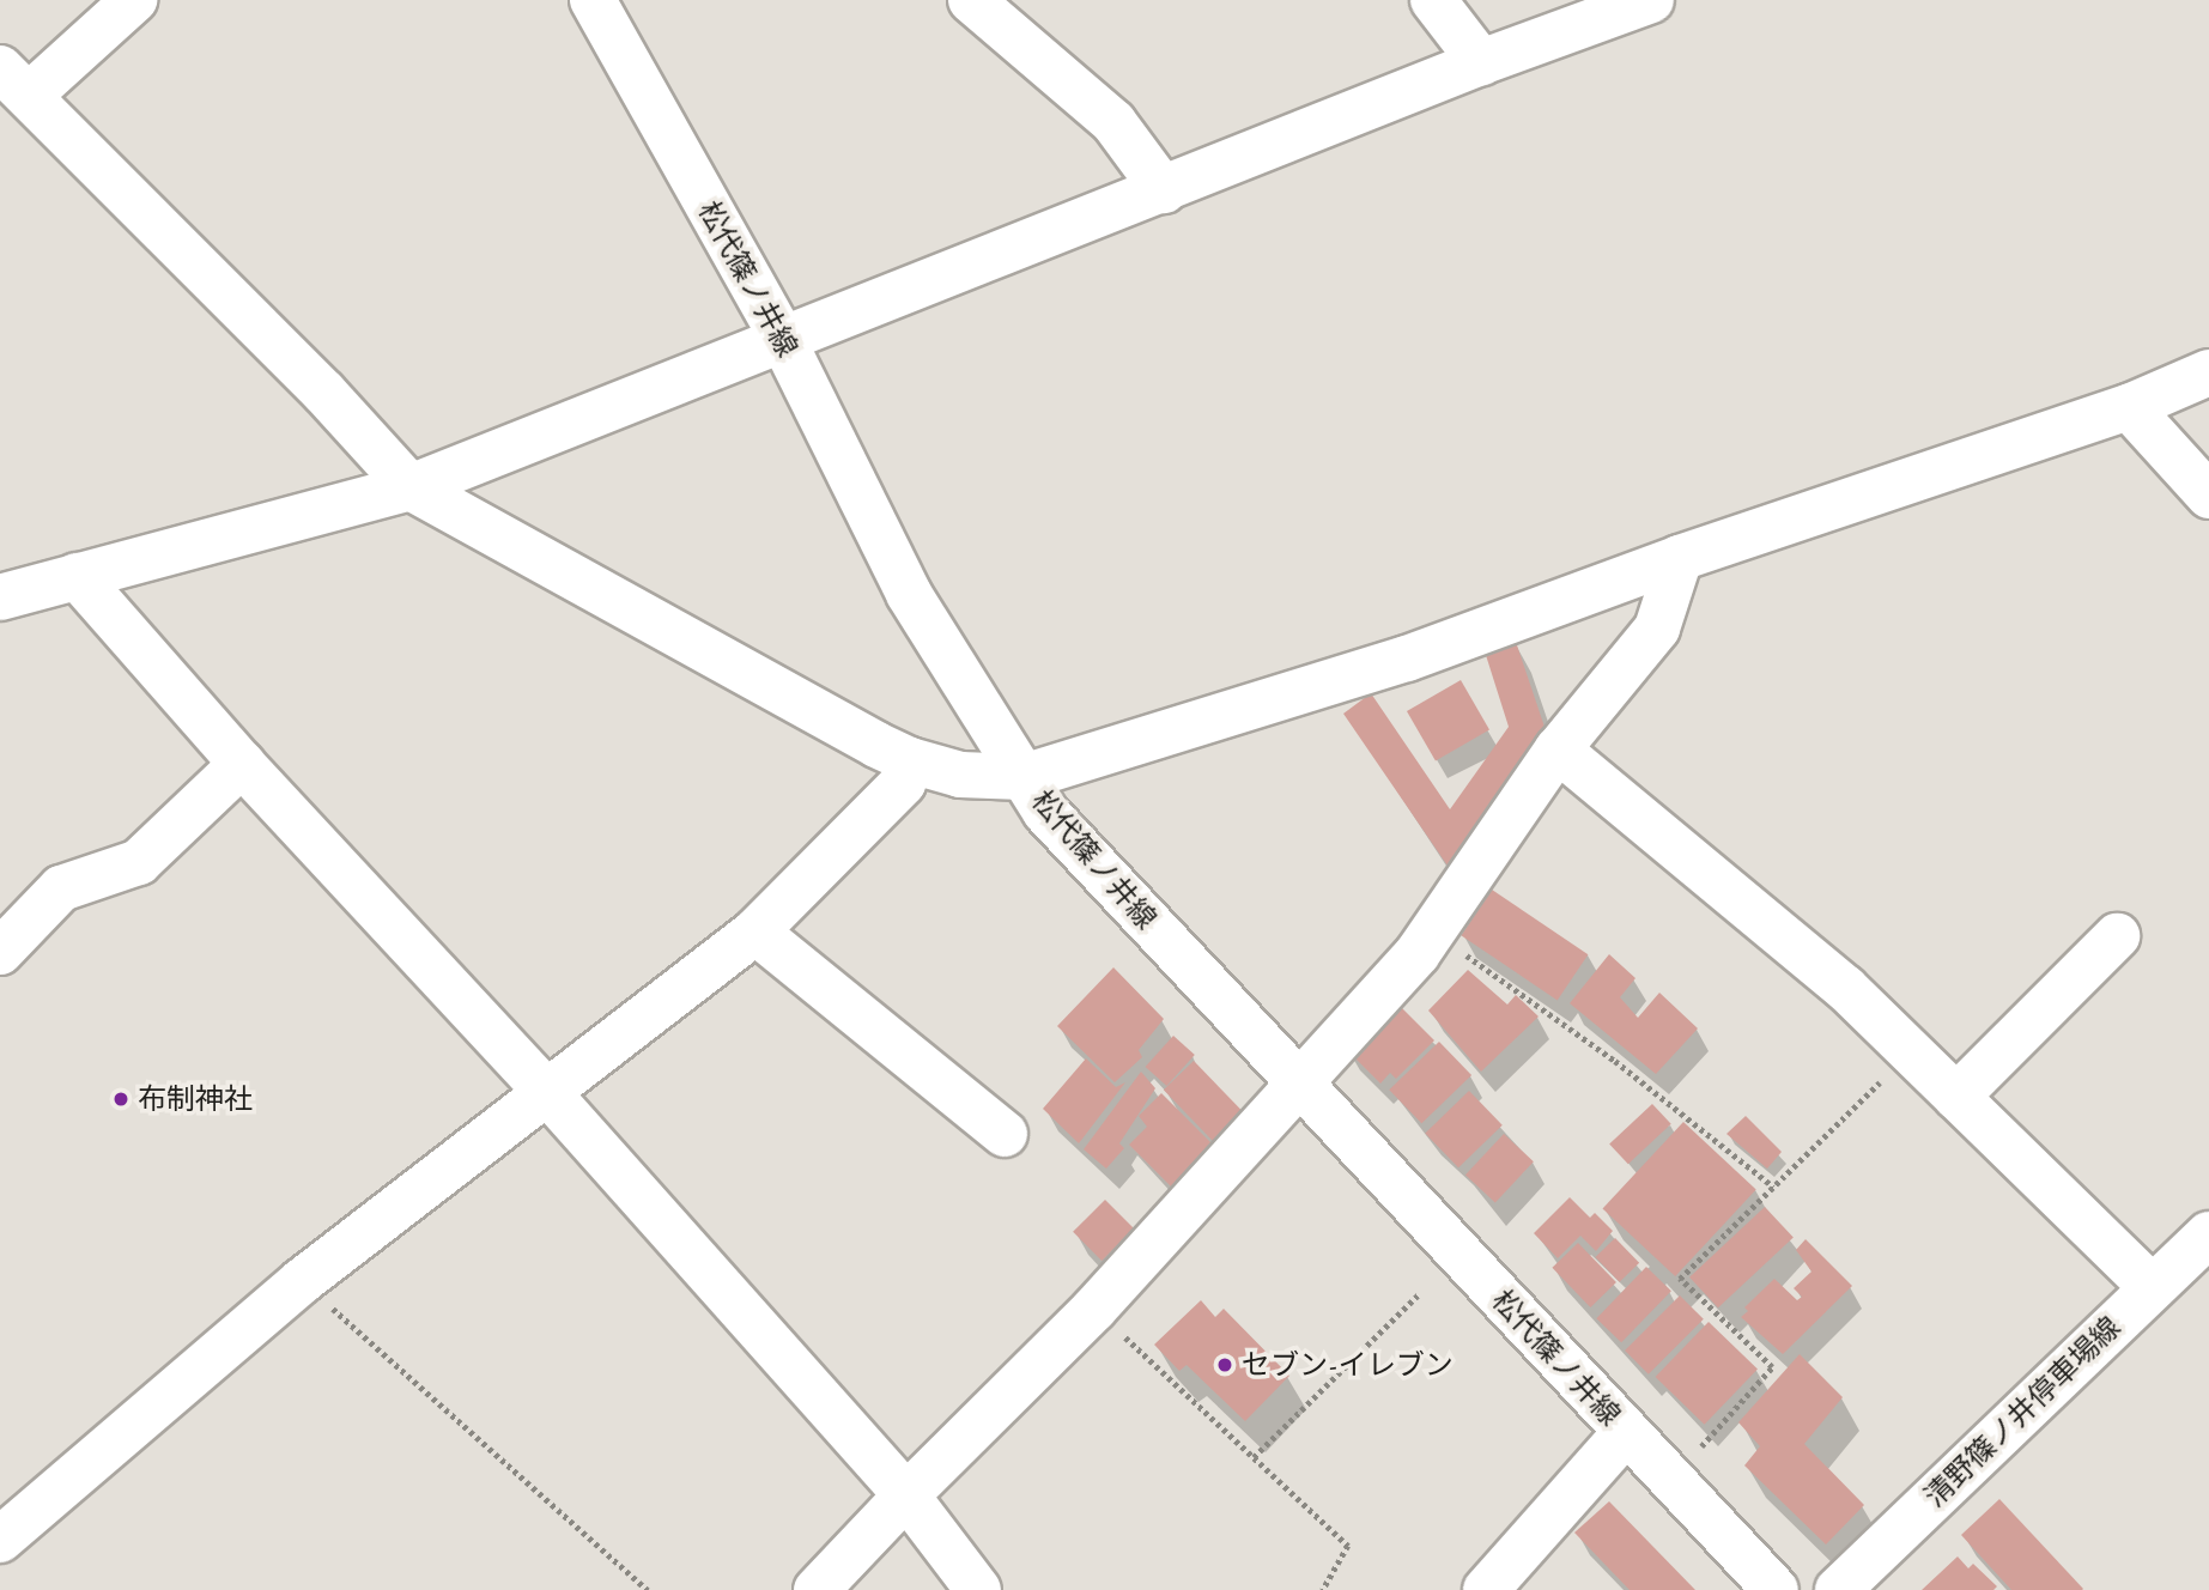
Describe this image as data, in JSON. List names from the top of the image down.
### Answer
{
  "streets": {
    "street": ["松代篠ノ井線", "清野篠ノ井停車場線"]
  },
  "places": ["布制神社", "セブン-イレブン"]
}
